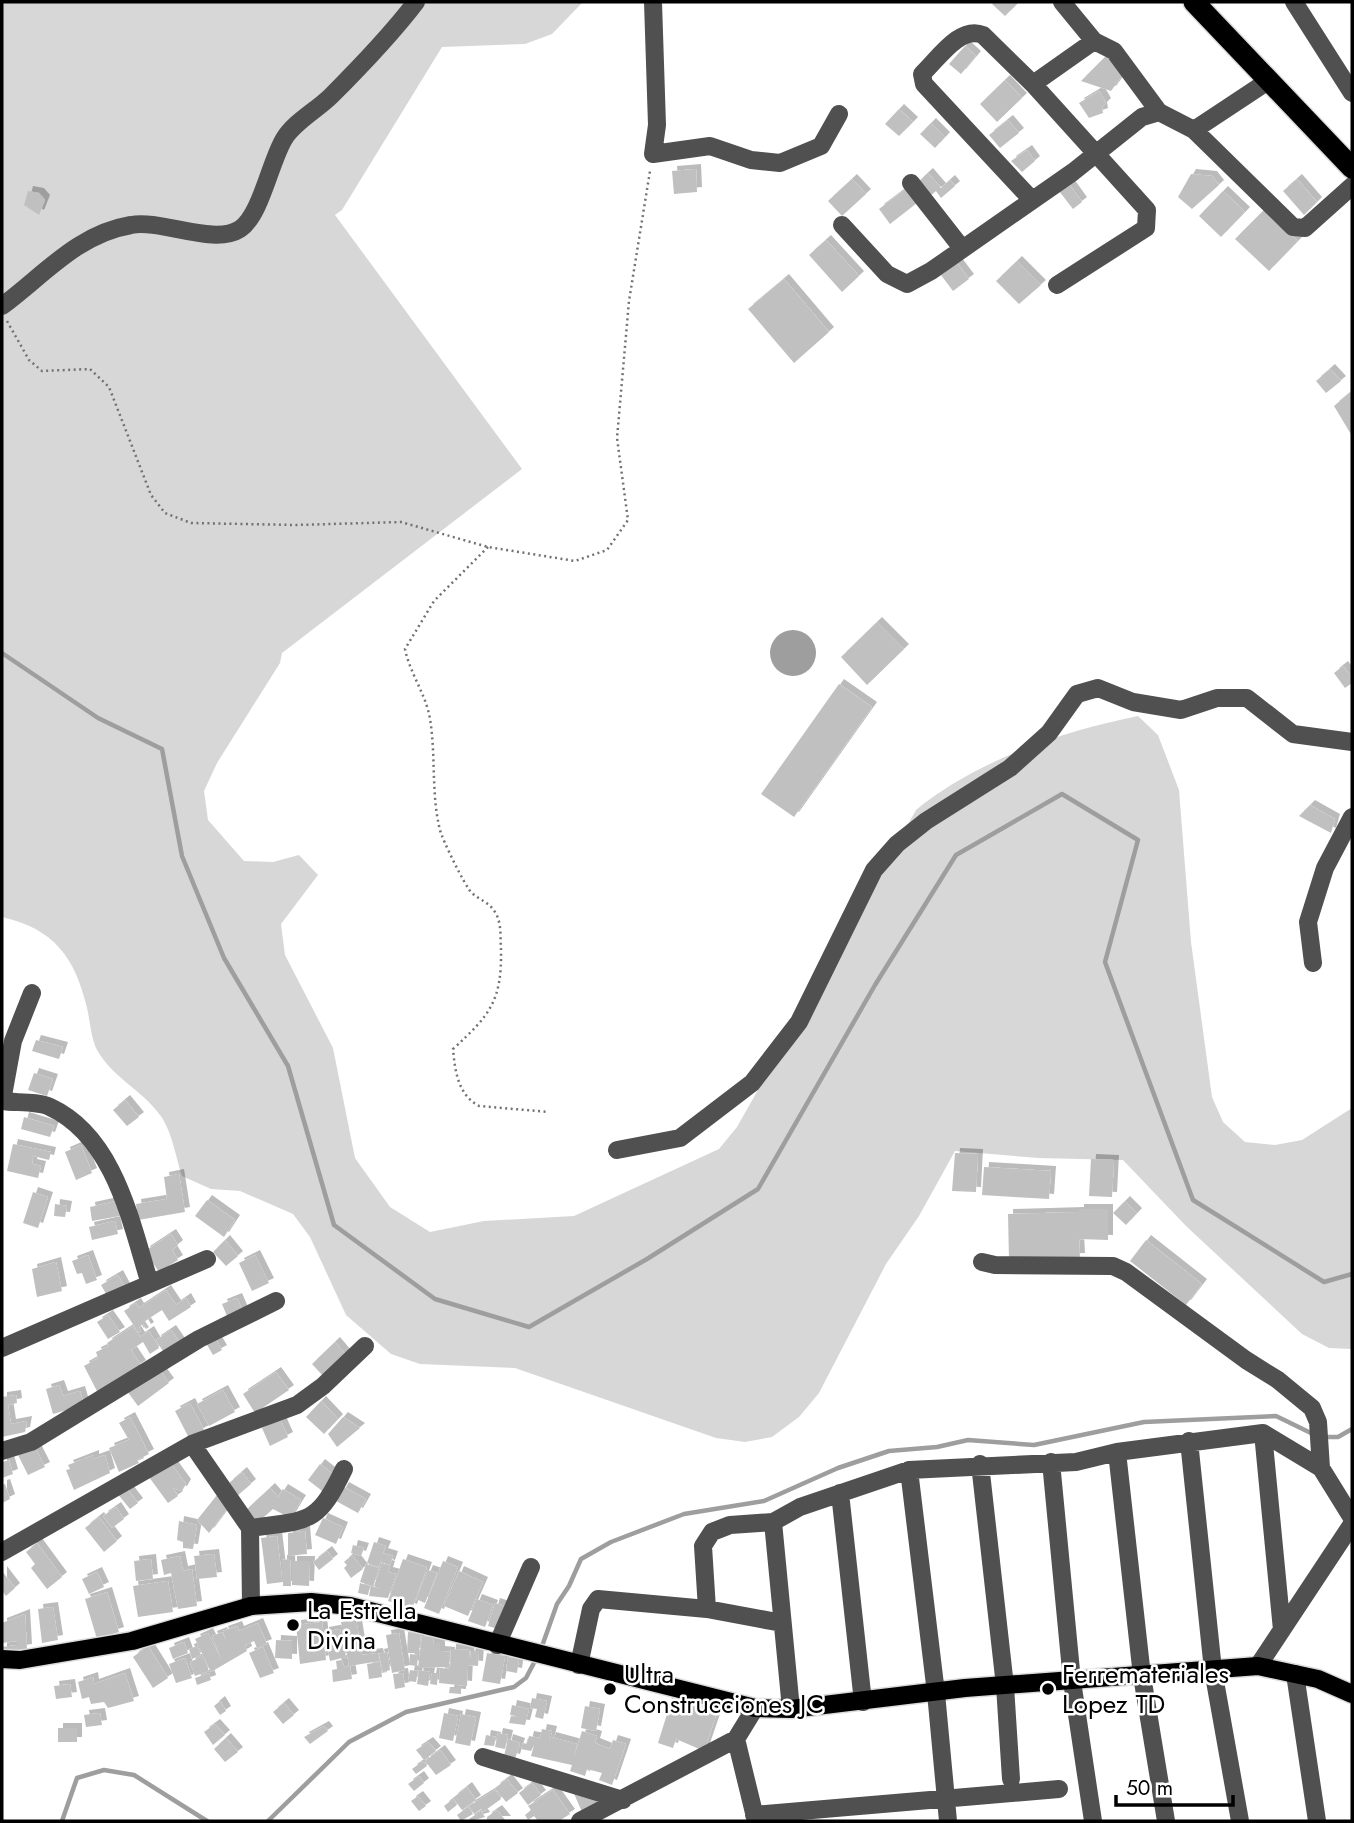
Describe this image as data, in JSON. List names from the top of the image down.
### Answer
{
  "places": ["La Estrella Divina", "Ultra Construcciones JC", "Ferremateriales Lopez TD"],
  "scale_bar": "50 m"
}
